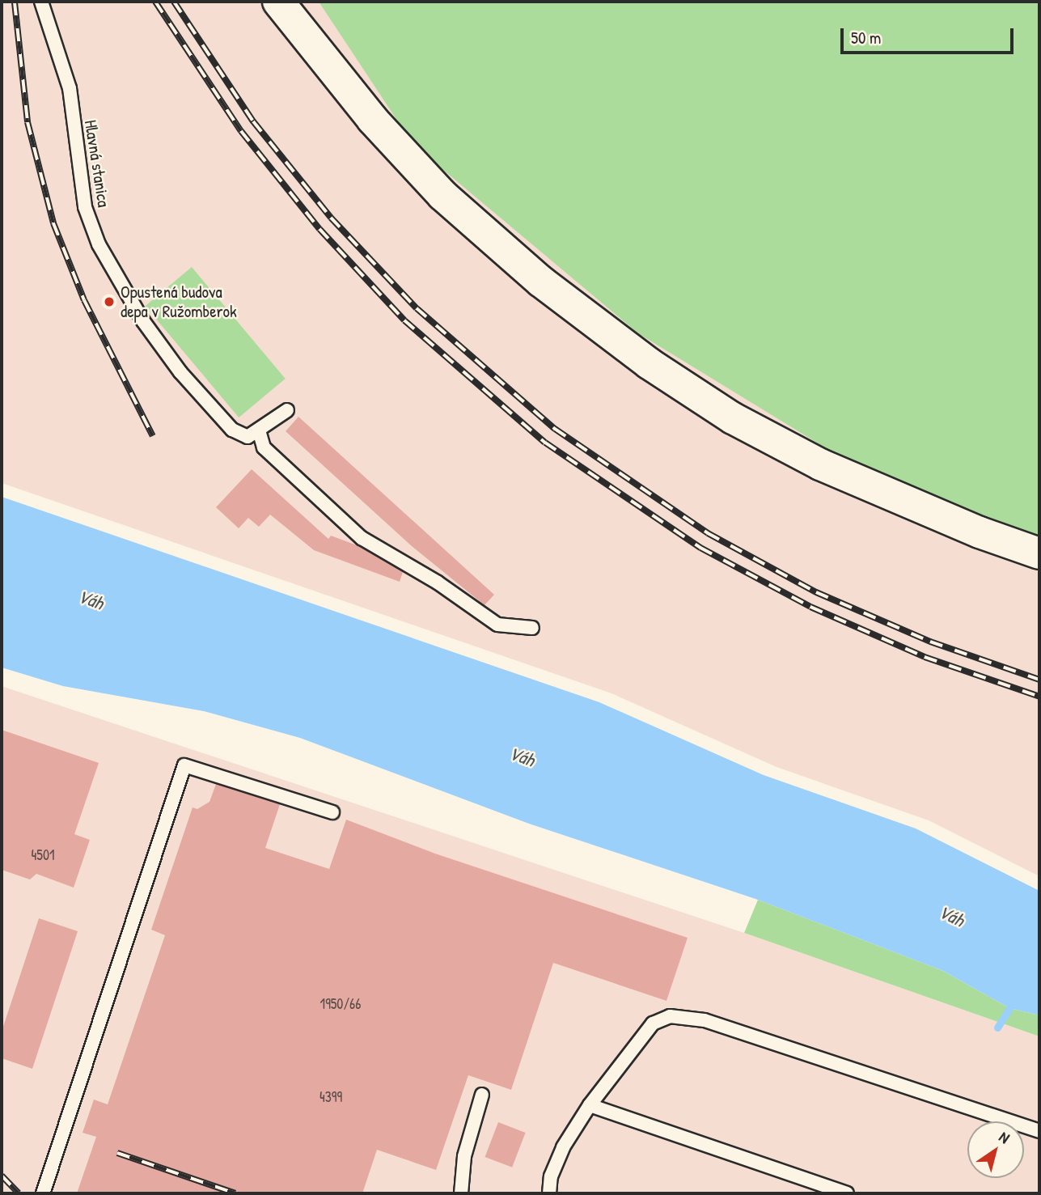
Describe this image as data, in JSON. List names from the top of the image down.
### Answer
{
  "streets": {
    "lane": ["Hlavná stanica"]
  },
  "water": ["Váh"],
  "places": ["Opustená budova depa v Ružomberok"],
  "house_numbers": ["4501", "1950/66", "4399"],
  "scale_bar": "50 m",
  "north": "top right"
}
